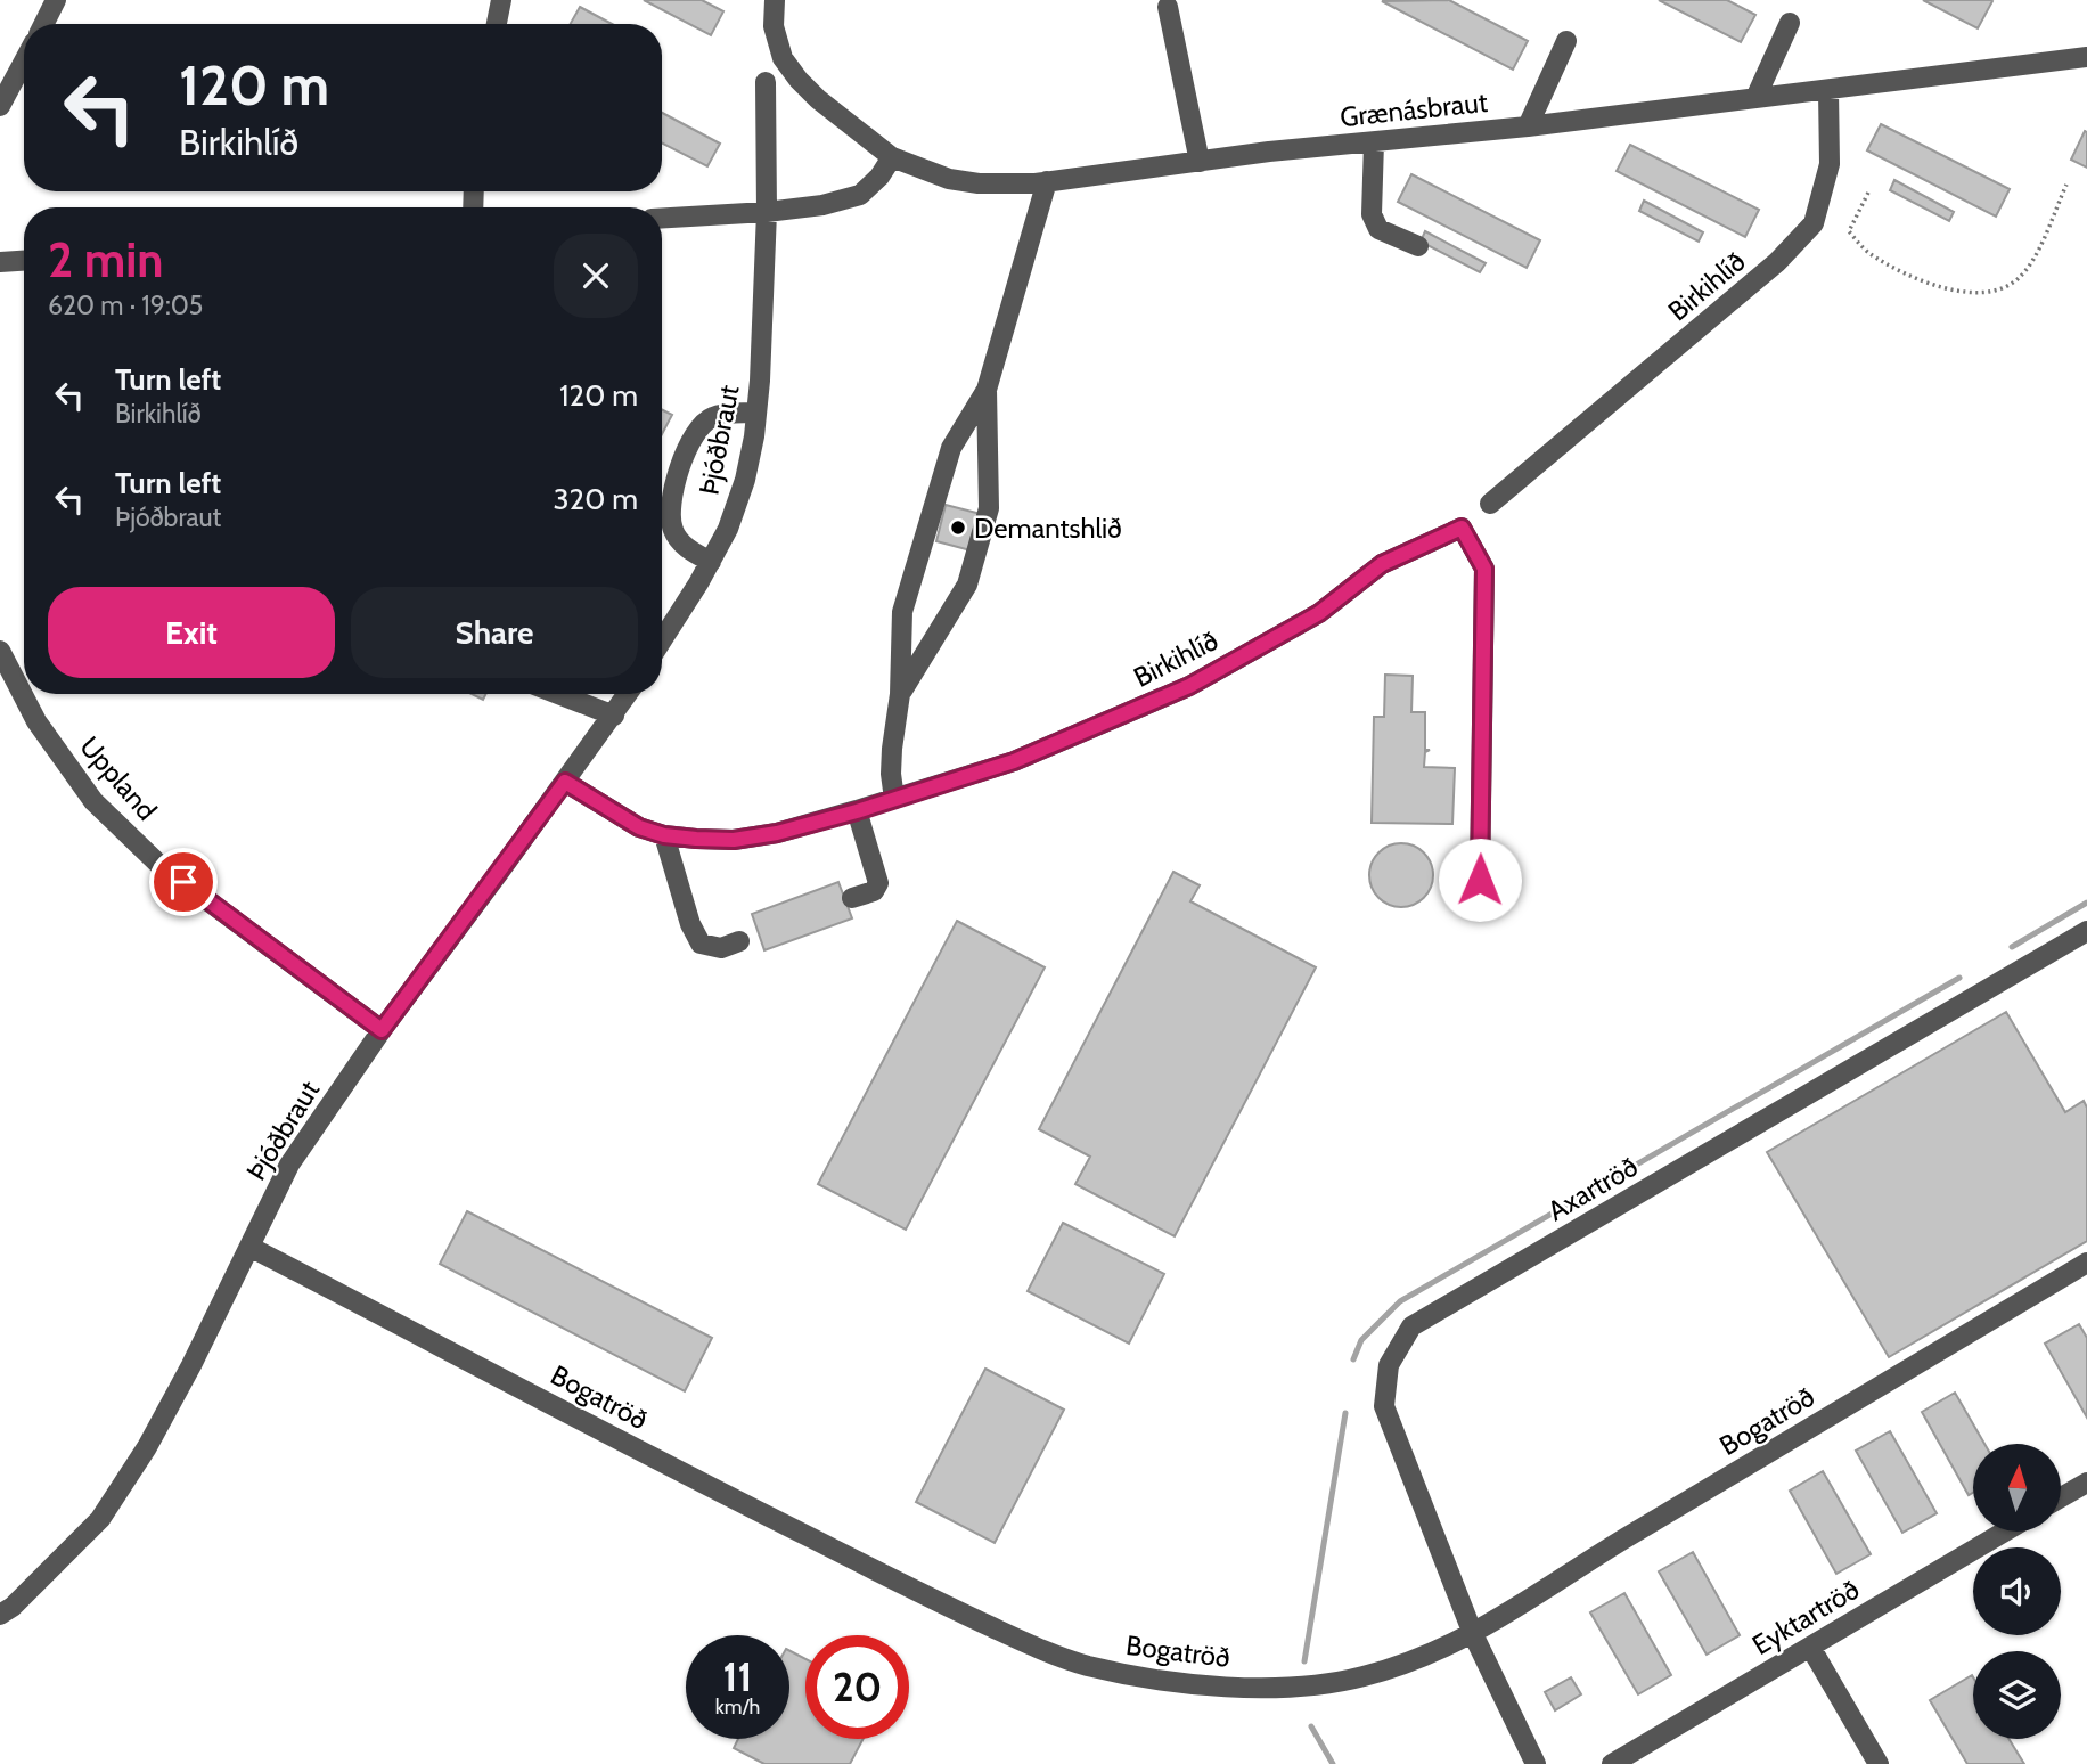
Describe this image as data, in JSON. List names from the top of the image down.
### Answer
{
  "streets": {
    "street": [
      "Grænásbraut",
      "Birkihlíð",
      "Þjóðbraut",
      "Uppland",
      "Axartröð",
      "Bogatröð",
      "Eyktartröð"
    ]
  },
  "crossings": [
    ["Grænásbraut", "Birkihlíð"],
    ["Birkihlíð", "Þjóðbraut"],
    ["Þjóðbraut", "Uppland"],
    ["Þjóðbraut", "Bogatröð"],
    ["Axartröð", "Bogatröð"]
  ],
  "places": ["Demantshlið"],
  "north": "top",
  "page": {
    "turn": ["120 m", "Birkihlíð"],
    "heading": ["2 min", "620 m · 19:05"],
    "list": [
      {
        "name": "Turn left",
        "note": "Birkihlíð",
        "value": "120 m"
      },
      {
        "name": "Turn left",
        "note": "Þjóðbraut",
        "value": "320 m"
      }
    ],
    "buttons": ["Exit", "Share"],
    "speed": "11 km/h",
    "limit": "20"
  }
}
